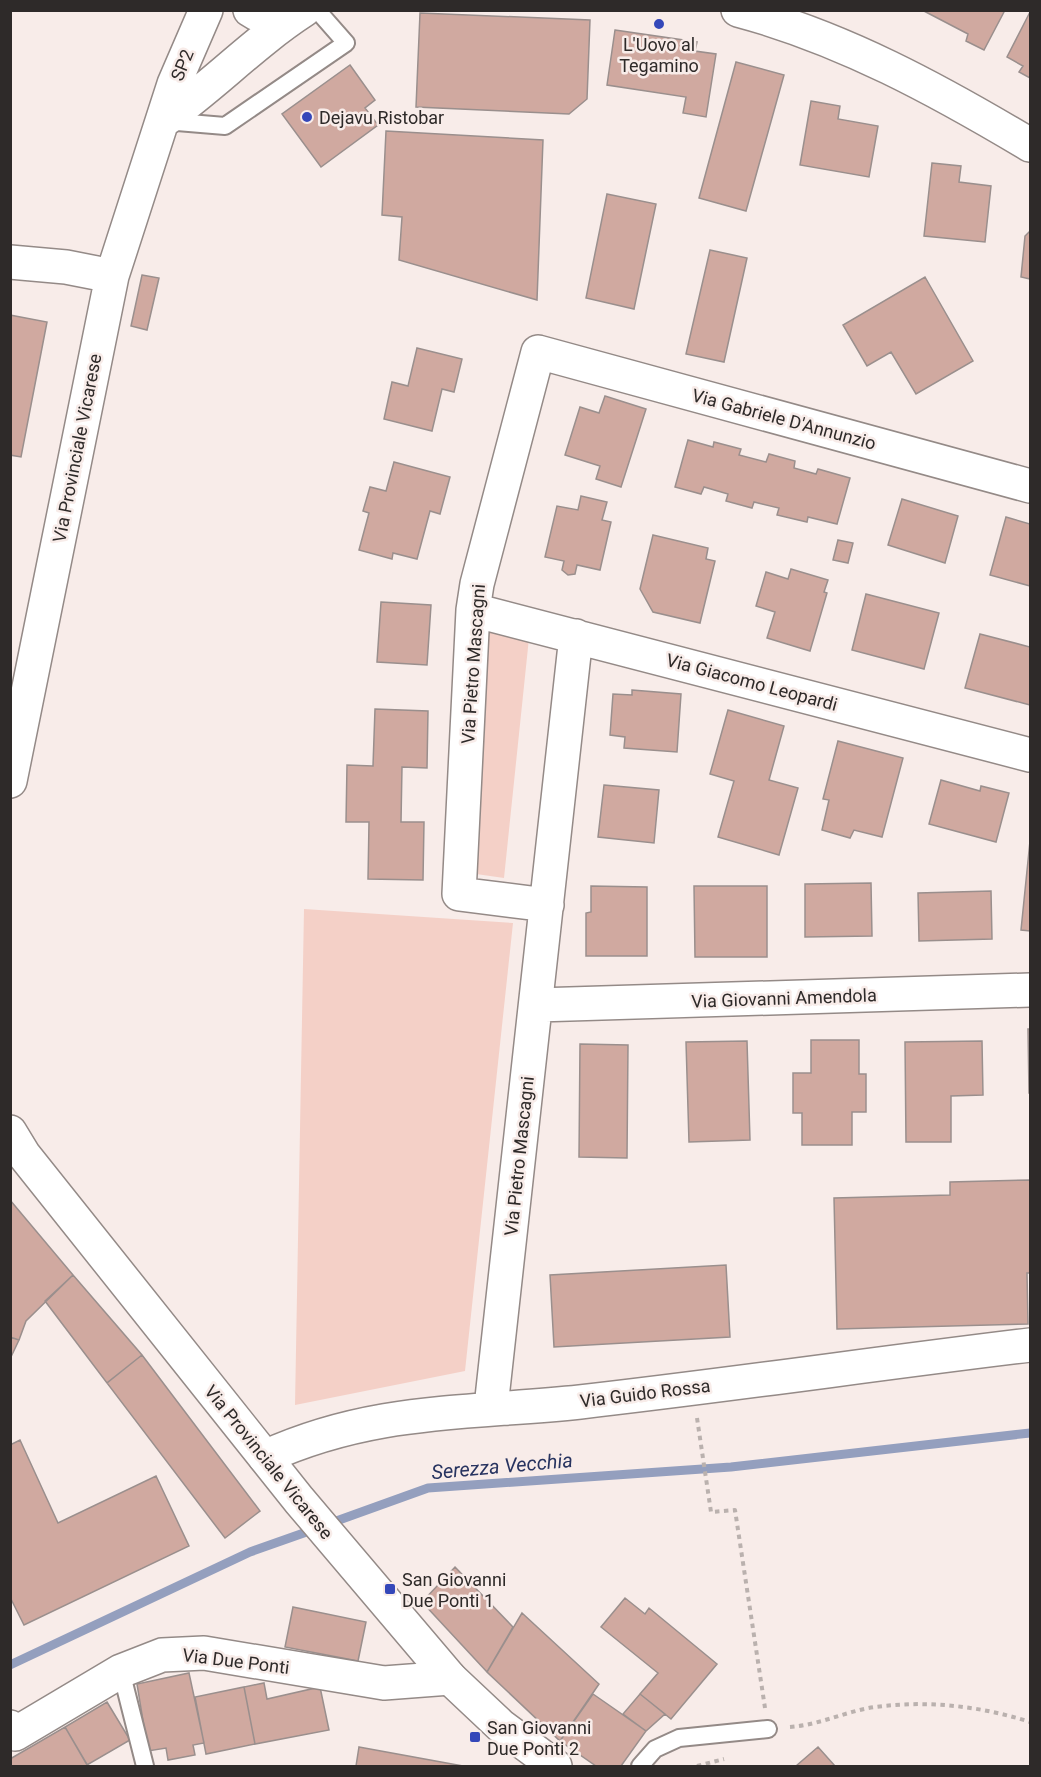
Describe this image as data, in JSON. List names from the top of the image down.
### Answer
{
  "streets": {
    "street": [
      "SP2",
      "Via Gabriele D'Annunzio",
      "Via Provinciale Vicarese",
      "Via Pietro Mascagni",
      "Via Giacomo Leopardi",
      "Via Giovanni Amendola",
      "Via Guido Rossa",
      "Via Due Ponti"
    ]
  },
  "crossings": [
    ["SP2", "Via Provinciale Vicarese"],
    ["Via Gabriele D'Annunzio", "Via Pietro Mascagni"],
    ["Via Provinciale Vicarese", "Via Guido Rossa"],
    ["Via Provinciale Vicarese", "Via Due Ponti"],
    ["Via Pietro Mascagni", "Via Giacomo Leopardi"],
    ["Via Pietro Mascagni", "Via Giovanni Amendola"],
    ["Via Pietro Mascagni", "Via Guido Rossa"]
  ],
  "water": ["Serezza Vecchia"],
  "places": {
    "other": ["L'Uovo al Tegamino", "Dejavu Ristobar"],
    "transit": ["San Giovanni Due Ponti 1", "San Giovanni Due Ponti 2"]
  }
}
